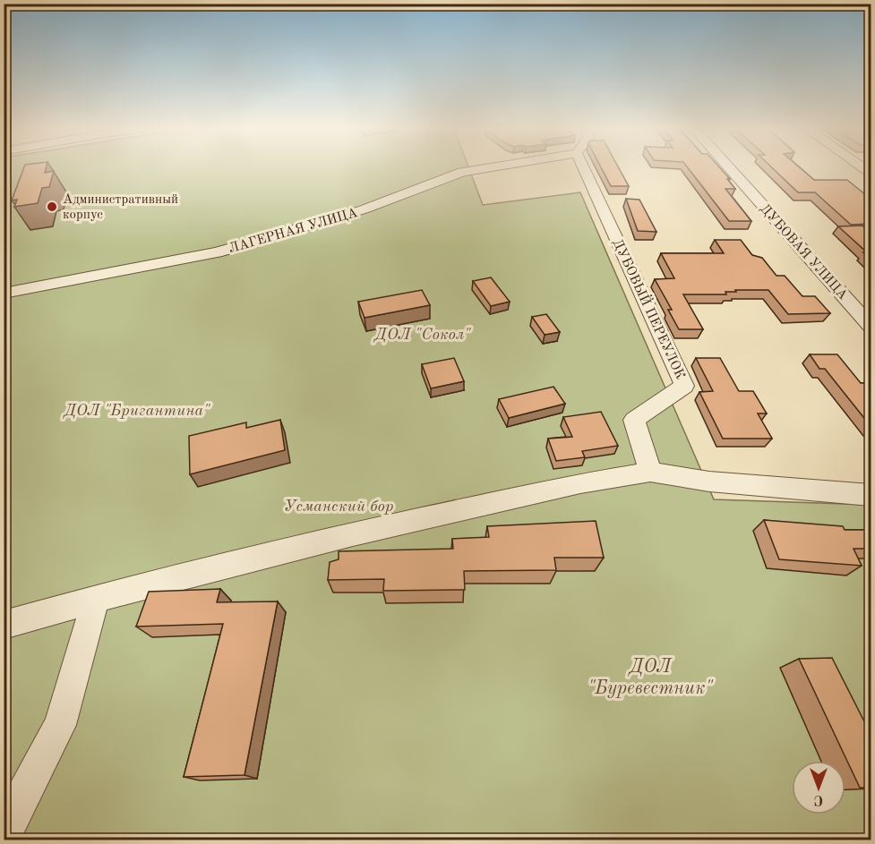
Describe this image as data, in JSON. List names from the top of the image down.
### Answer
{
  "streets": {
    "street": ["ЛАГЕРНАЯ УЛИЦА", "ДУБОВАЯ УЛИЦА", "ДУБОВЫЙ ПЕРЕУЛОК"]
  },
  "parks": [
    "ДОЛ \"Сокол\"",
    "ДОЛ \"Бригантина\"",
    "Усманский бор",
    "ДОЛ \"Буревестник\""
  ],
  "places": ["Административный корпус"],
  "north": "bottom"
}
